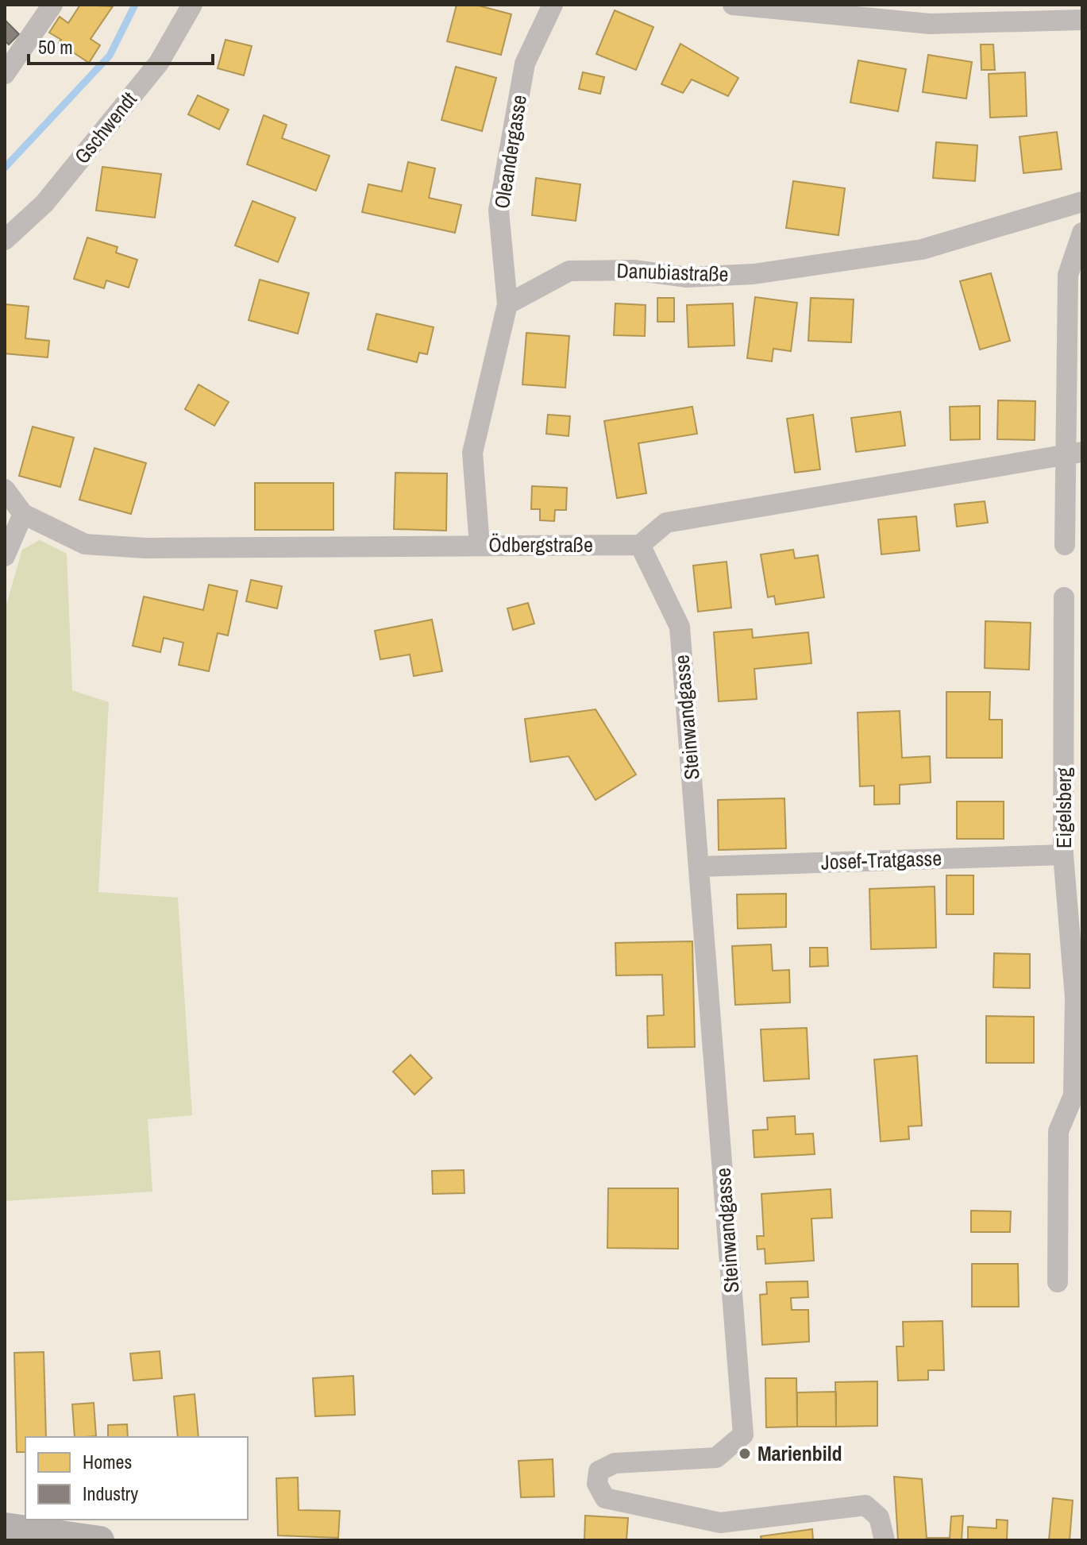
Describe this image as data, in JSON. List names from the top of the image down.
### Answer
{
  "streets": {
    "street": [
      "Gschwendt",
      "Oleandergasse",
      "Danubiastraße",
      "Ödbergstraße",
      "Steinwandgasse",
      "Eigelsberg",
      "Josef-Tratgasse"
    ]
  },
  "crossings": [
    ["Oleandergasse", "Danubiastraße"],
    ["Ödbergstraße", "Steinwandgasse"],
    ["Steinwandgasse", "Josef-Tratgasse"],
    ["Eigelsberg", "Josef-Tratgasse"]
  ],
  "places": ["Marienbild"],
  "legend": ["Homes", "Industry"],
  "scale_bar": "50 m"
}
